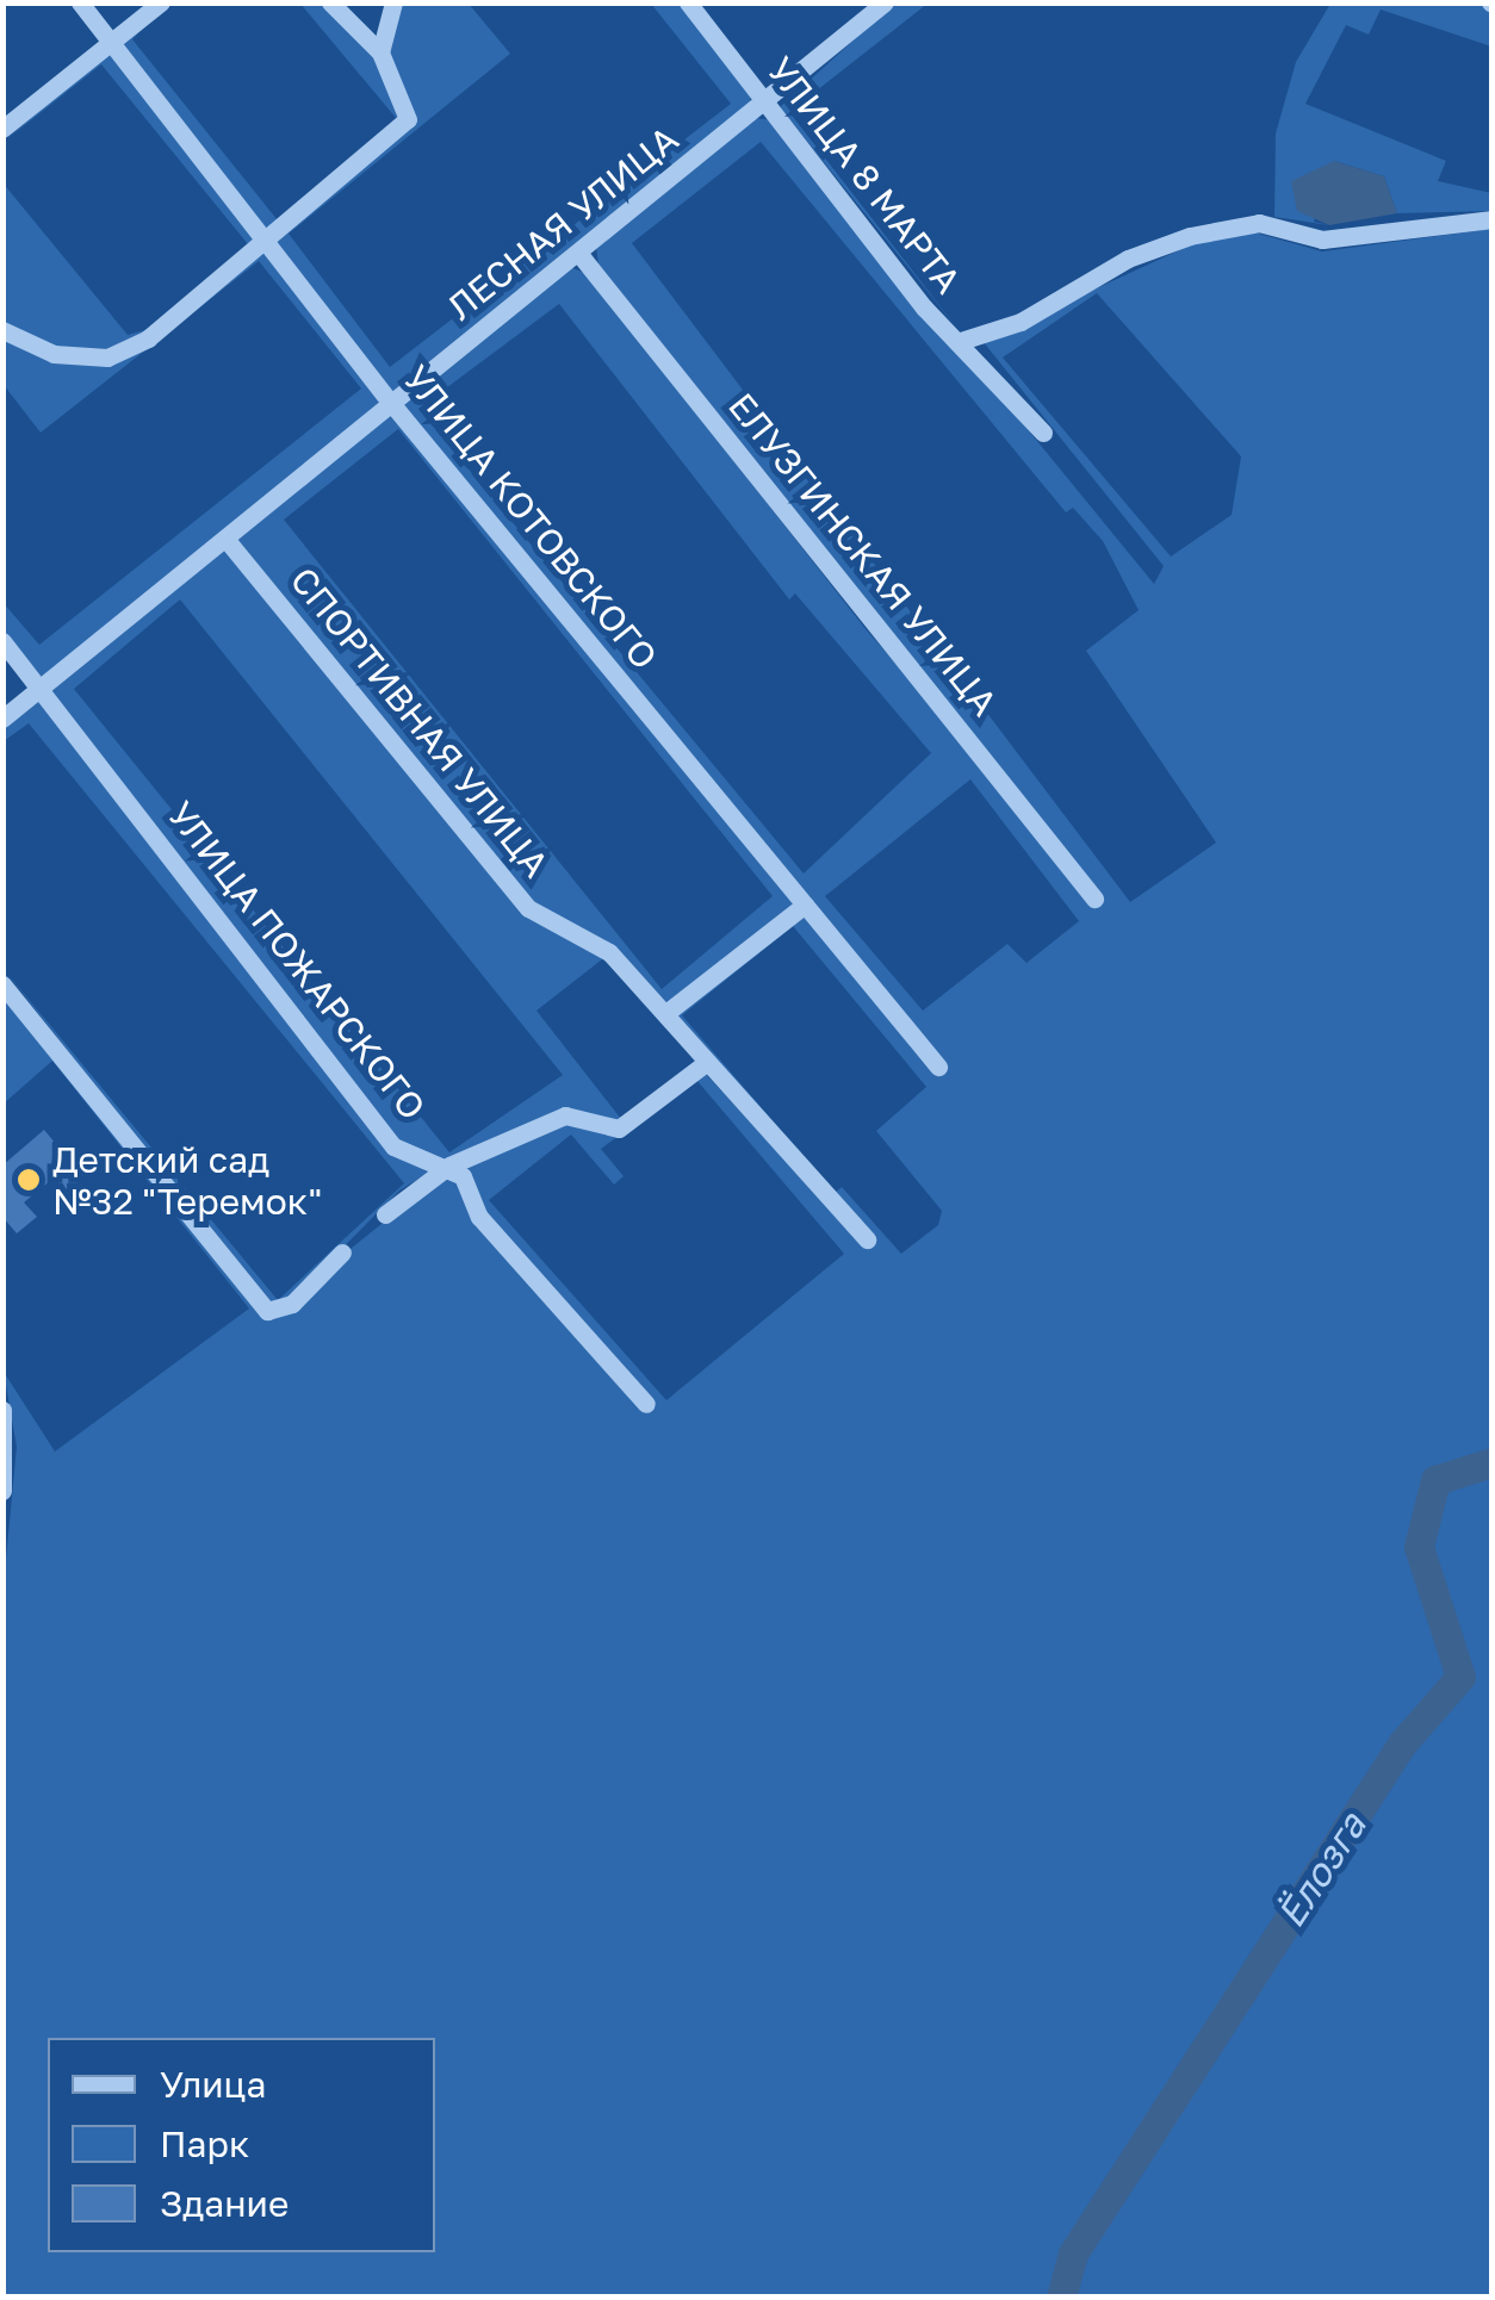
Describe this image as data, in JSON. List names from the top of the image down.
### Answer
{
  "streets": {
    "street": [
      "УЛИЦА 8 МАРТА",
      "ЛЕСНАЯ УЛИЦА",
      "УЛИЦА КОТОВСКОГО",
      "ЕЛУЗГИНСКАЯ УЛИЦА",
      "СПОРТИВНАЯ УЛИЦА",
      "УЛИЦА ПОЖАРСКОГО"
    ]
  },
  "crossings": [
    ["УЛИЦА 8 МАРТА", "ЛЕСНАЯ УЛИЦА"],
    ["ЛЕСНАЯ УЛИЦА", "УЛИЦА КОТОВСКОГО"],
    ["ЛЕСНАЯ УЛИЦА", "ЕЛУЗГИНСКАЯ УЛИЦА"],
    ["ЛЕСНАЯ УЛИЦА", "СПОРТИВНАЯ УЛИЦА"],
    ["ЛЕСНАЯ УЛИЦА", "УЛИЦА ПОЖАРСКОГО"]
  ],
  "water": ["Ёлозга"],
  "places": ["Детский сад №32 \"Теремок\""],
  "legend": ["Улица", "Парк", "Здание"]
}
